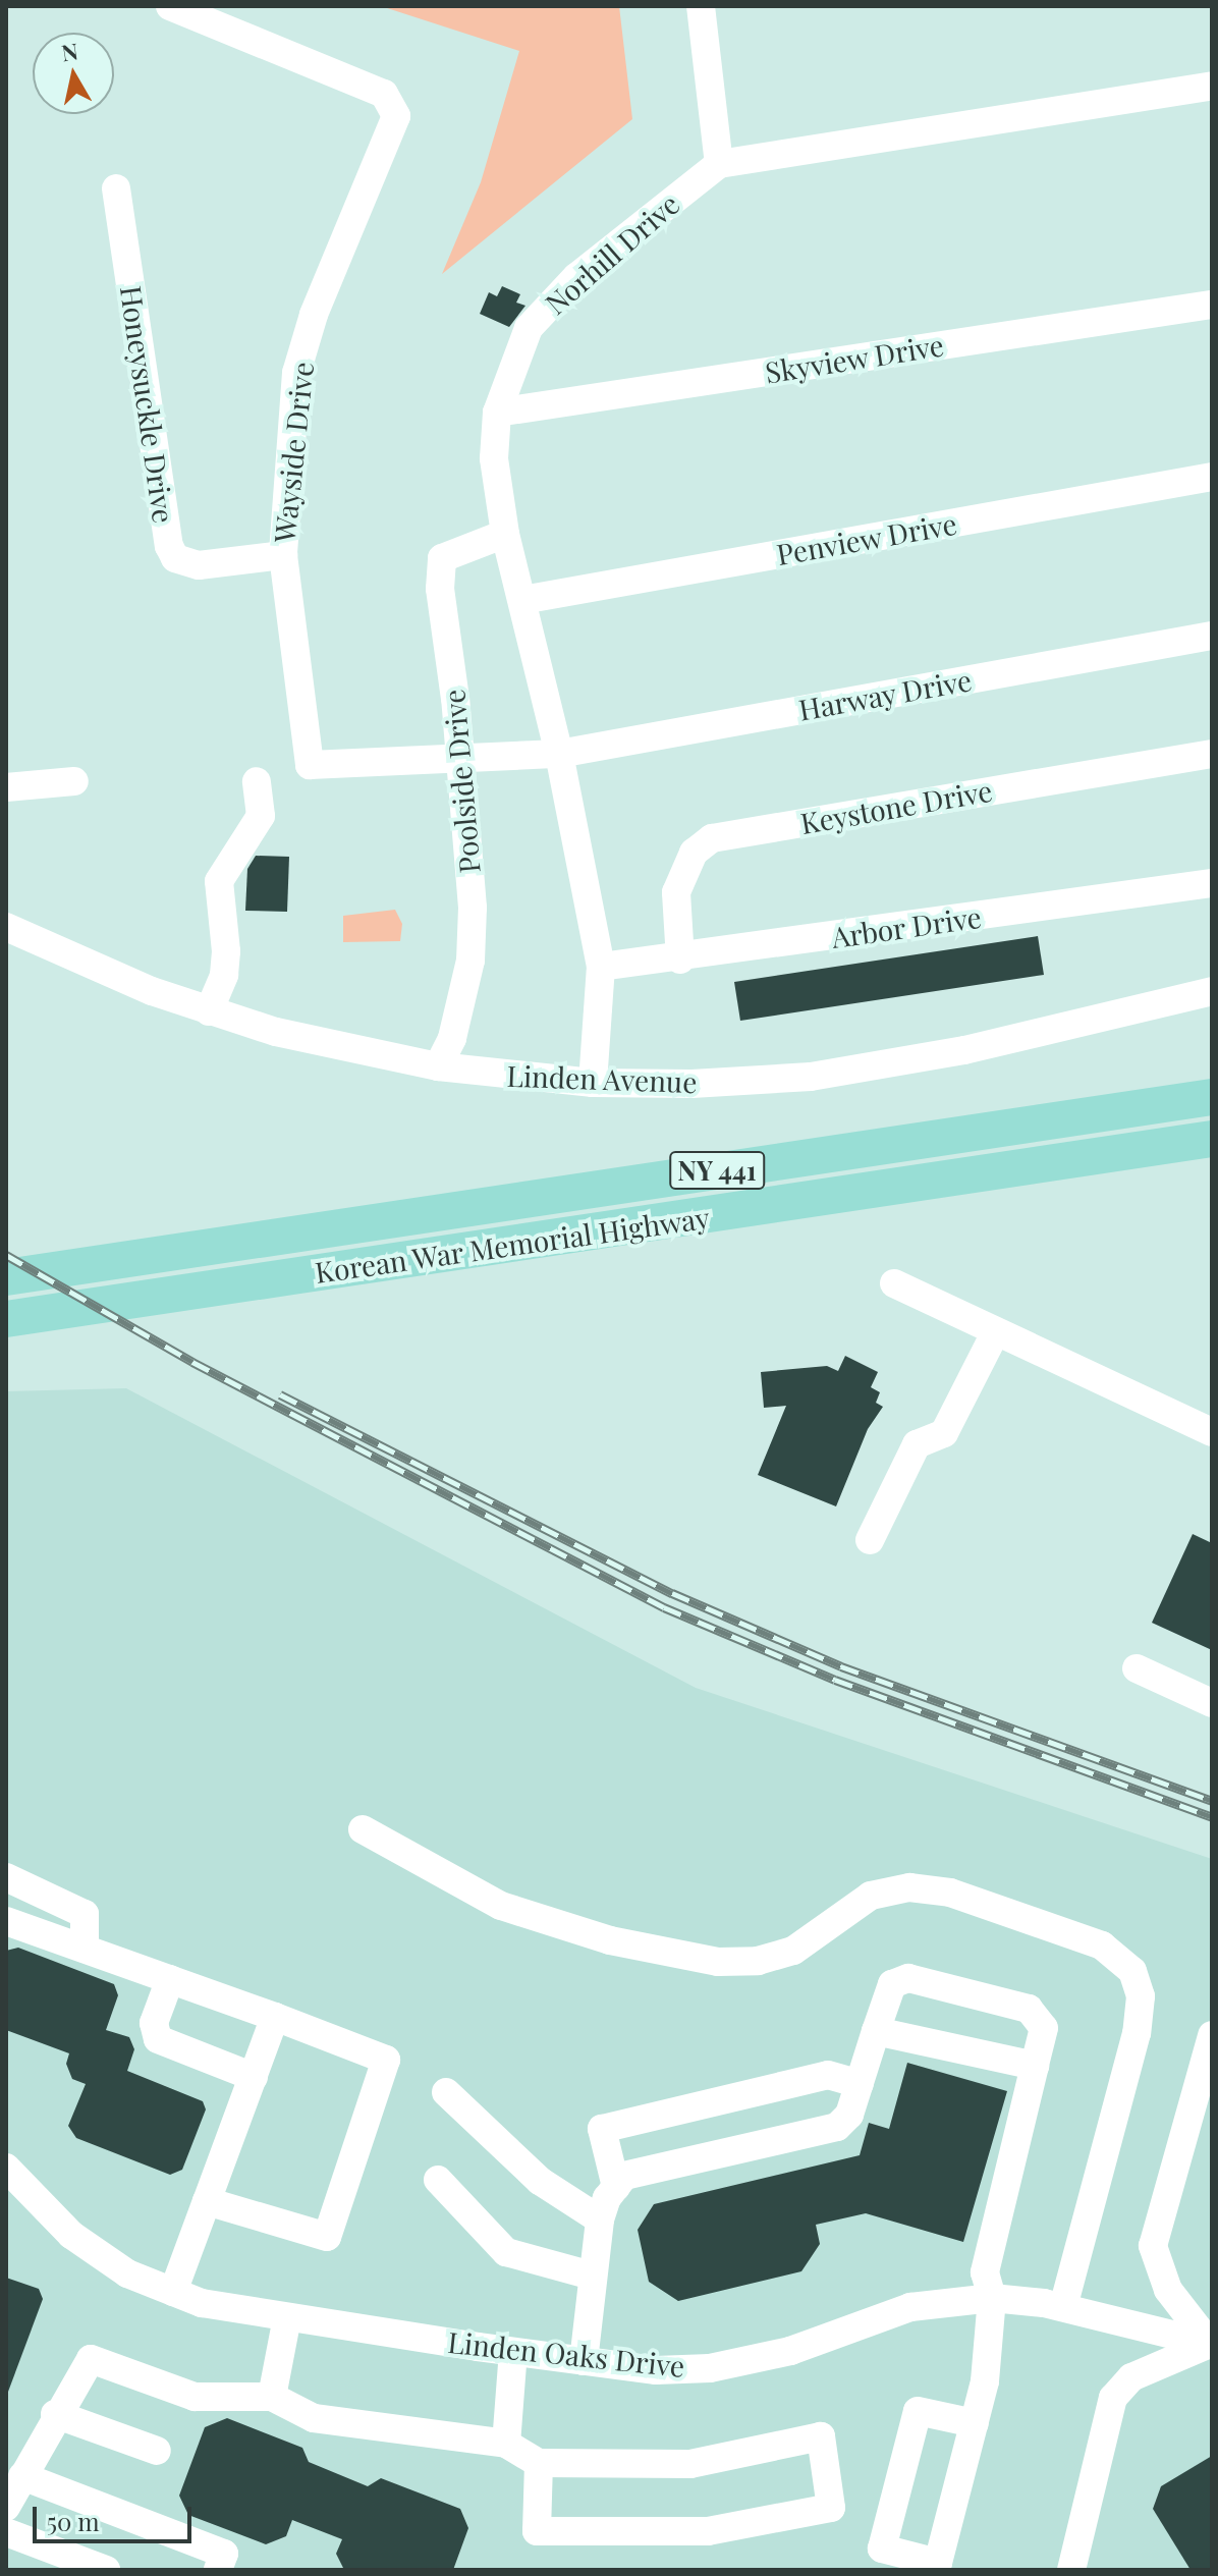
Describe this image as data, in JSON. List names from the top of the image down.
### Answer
{
  "streets": {
    "main road": ["NY 441", "Korean War Memorial Highway"],
    "street": [
      "Norhill Drive",
      "Skyview Drive",
      "Honeysuckle Drive",
      "Wayside Drive",
      "Penview Drive",
      "Harway Drive",
      "Poolside Drive",
      "Keystone Drive",
      "Arbor Drive",
      "Linden Avenue",
      "Linden Oaks Drive"
    ]
  },
  "crossings": [
    ["Norhill Drive", "Skyview Drive"],
    ["Norhill Drive", "Penview Drive"],
    ["Norhill Drive", "Harway Drive"],
    ["Norhill Drive", "Poolside Drive"],
    ["Norhill Drive", "Arbor Drive"],
    ["Norhill Drive", "Linden Avenue"],
    ["Honeysuckle Drive", "Wayside Drive"],
    ["Wayside Drive", "Harway Drive"],
    ["Wayside Drive", "Poolside Drive"],
    ["Harway Drive", "Poolside Drive"],
    ["Poolside Drive", "Linden Avenue"],
    ["Keystone Drive", "Arbor Drive"]
  ],
  "scale_bar": "50 m",
  "north": "top"
}
